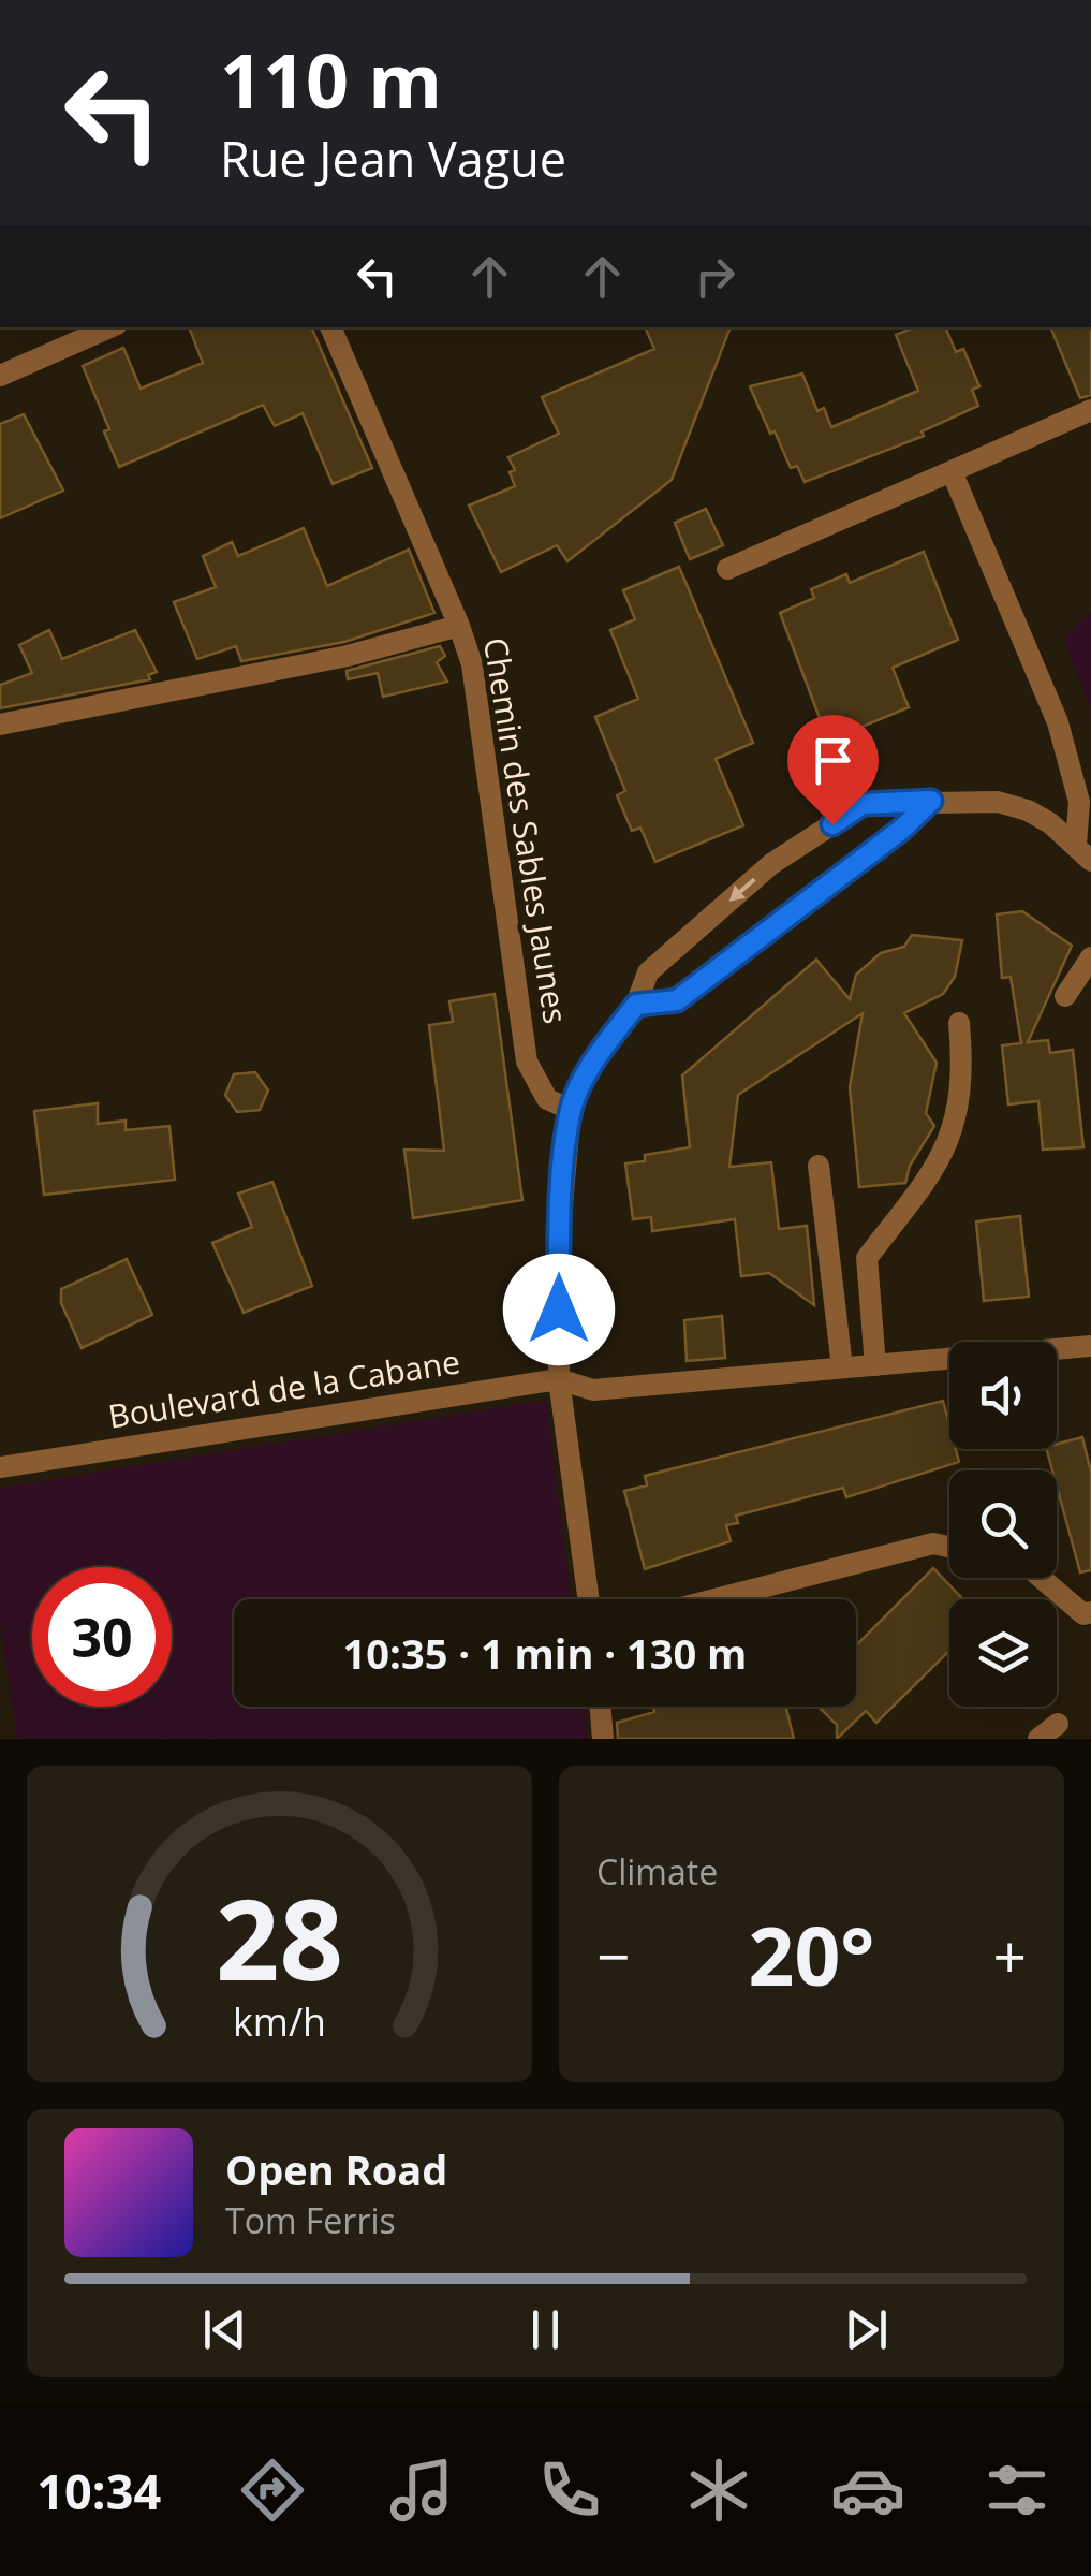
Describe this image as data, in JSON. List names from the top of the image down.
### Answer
{
  "streets": {
    "street": ["Chemin des Sables Jaunes", "Boulevard de la Cabane"]
  },
  "page": {
    "turn": ["110 m", "Rue Jean Vague"],
    "limit": "30",
    "trip": "10:35 · 1 min · 130 m",
    "tile": "Climate",
    "heat": ["−", "20°", "+"],
    "song": ["Open Road", "Tom Ferris"],
    "tabs": "10:34",
    "gauge": ["28", "km/h"]
  }
}
